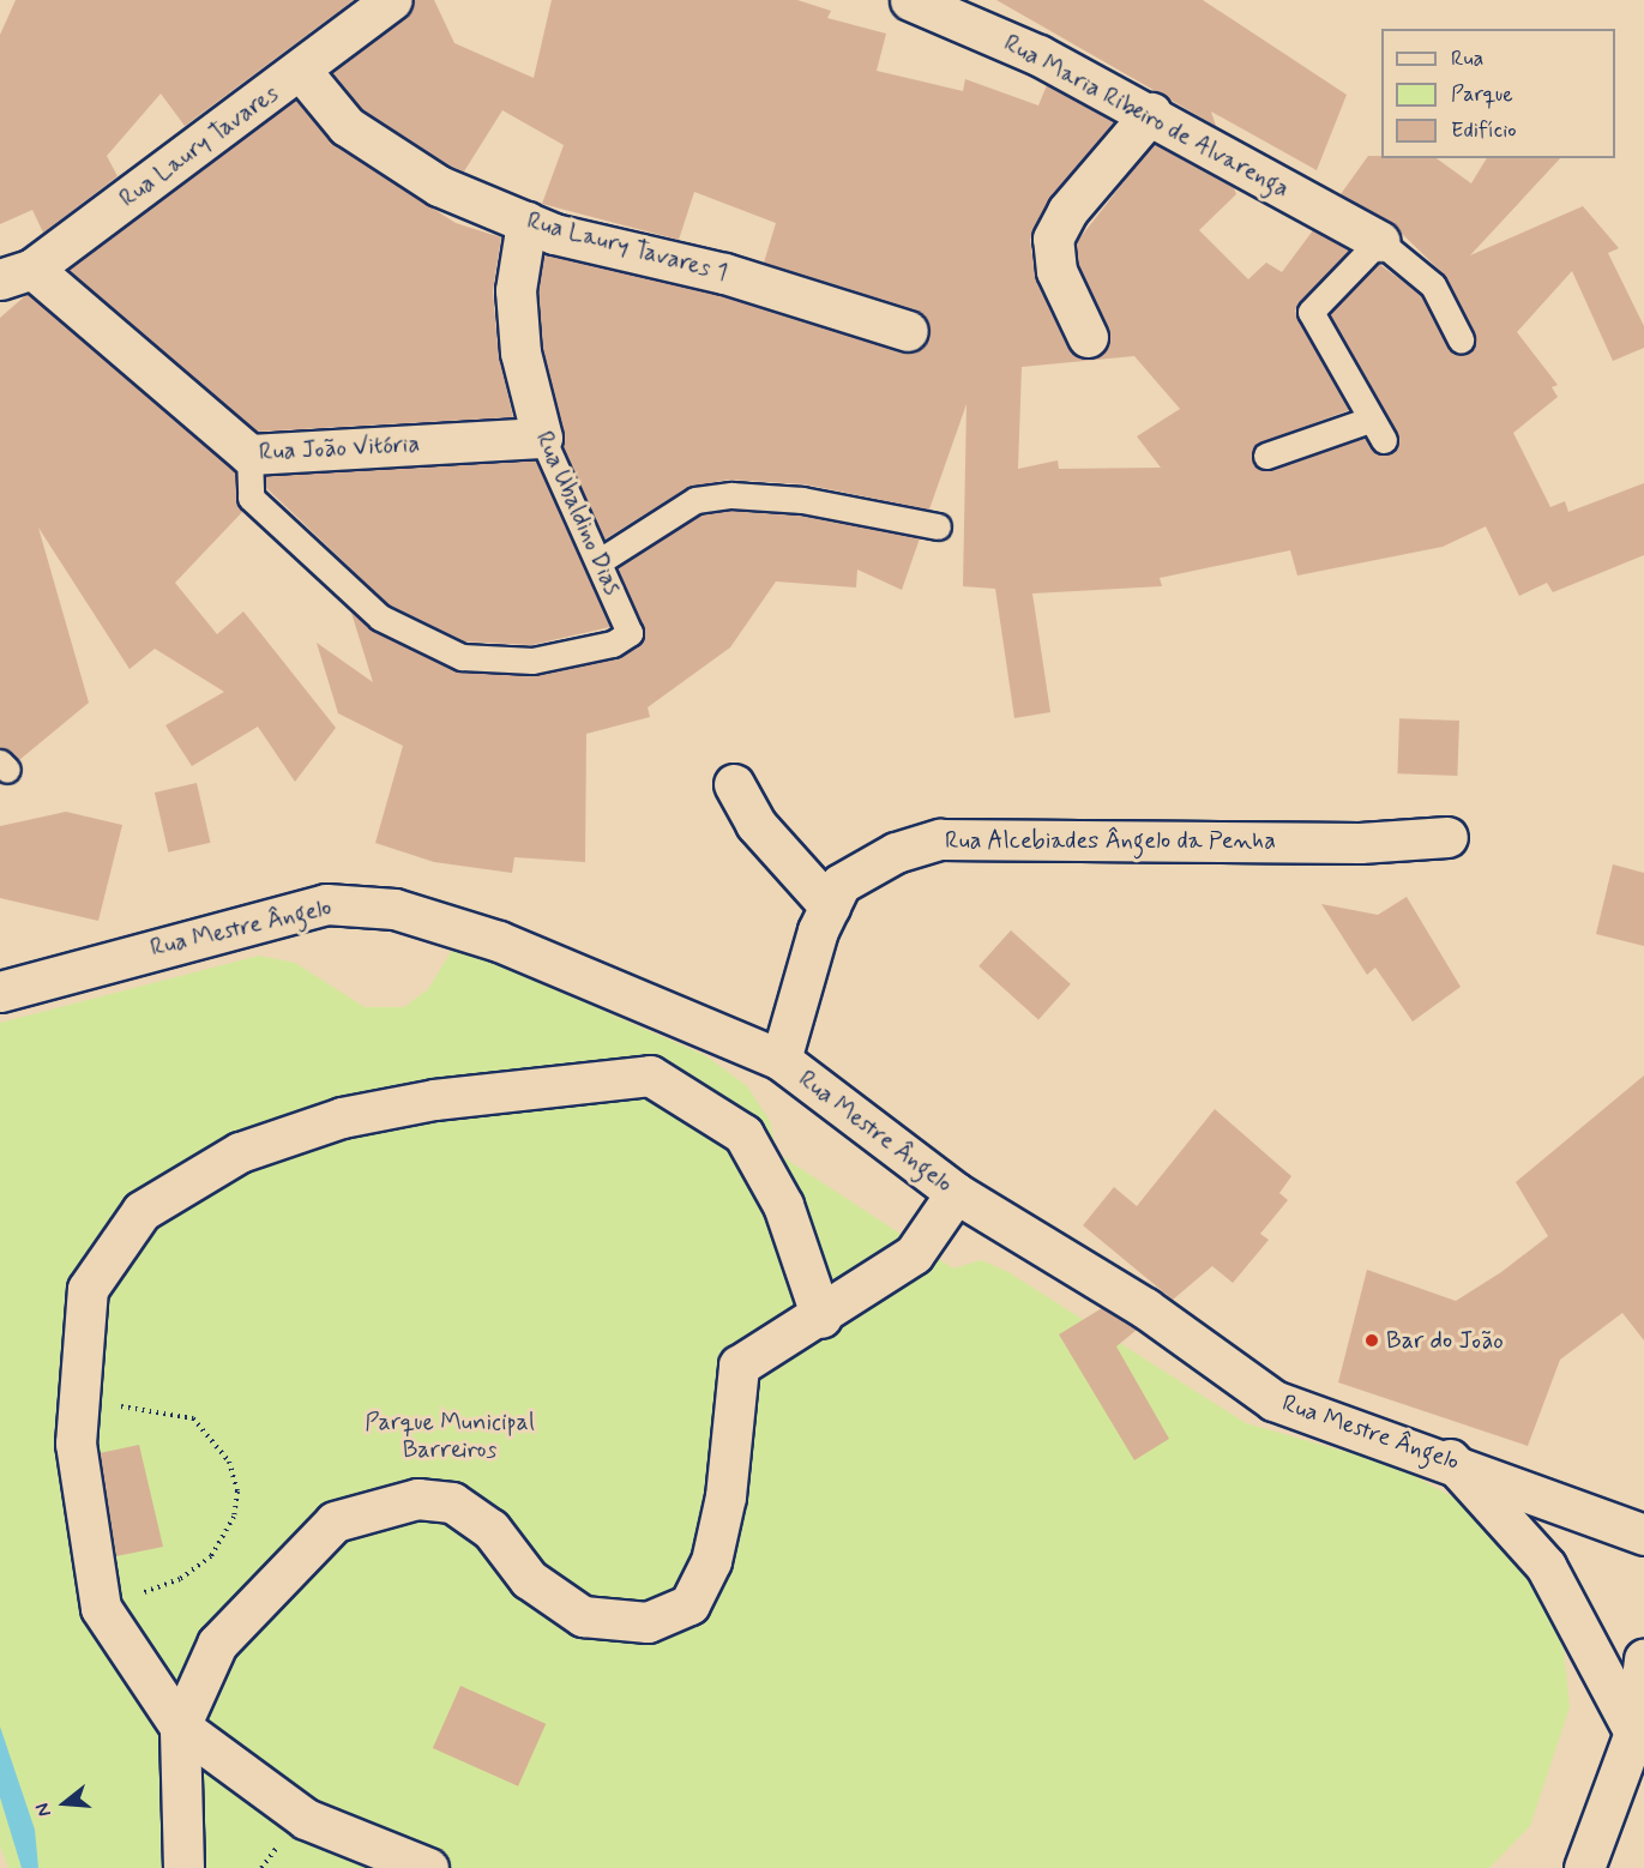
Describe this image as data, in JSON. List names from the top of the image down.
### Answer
{
  "streets": {
    "street": [
      "Rua Maria Ribeiro de Alvarenga",
      "Rua Laury Tavares",
      "Rua Laury Tavares 1",
      "Rua João Vitória",
      "Rua Ubaldino Dias",
      "Rua Alcebiades Ângelo da Penha",
      "Rua Mestre Ângelo"
    ]
  },
  "crossings": [
    ["Rua Laury Tavares", "Rua Laury Tavares 1"],
    ["Rua Laury Tavares", "Rua João Vitória"],
    ["Rua Laury Tavares 1", "Rua Ubaldino Dias"],
    ["Rua João Vitória", "Rua Ubaldino Dias"],
    ["Rua Alcebiades Ângelo da Penha", "Rua Mestre Ângelo"]
  ],
  "parks": ["Parque Municipal Barreiros"],
  "places": ["Bar do João"],
  "legend": ["Rua", "Parque", "Edifício"],
  "north": "left"
}
